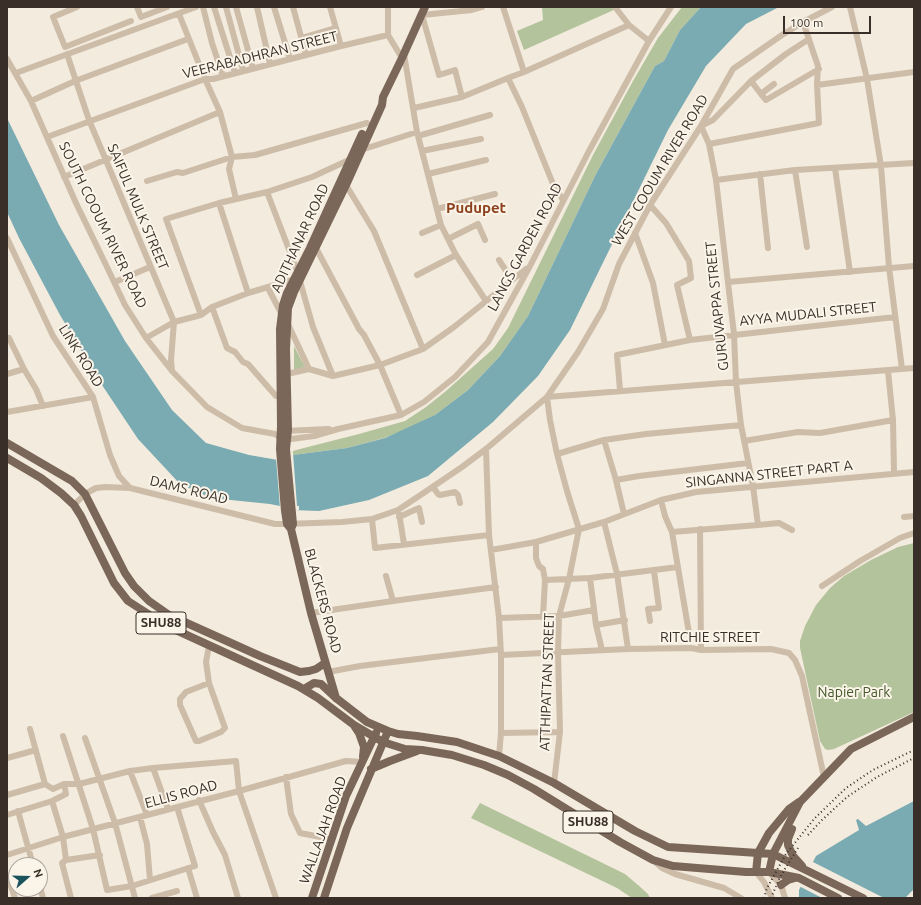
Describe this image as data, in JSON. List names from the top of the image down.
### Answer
{
  "streets": {
    "main road": [
      "ADITHANAR ROAD",
      "BLACKERS ROAD",
      "SHU88",
      "WALLAJAH ROAD"
    ],
    "street": [
      "VEERABADHRAN STREET",
      "WEST COOUM RIVER ROAD",
      "SAIFUL MULK STREET",
      "SOUTH COOUM RIVER ROAD",
      "LANGS GARDEN ROAD",
      "GURUVAPPA STREET",
      "AYYA MUDALI STREET",
      "LINK ROAD",
      "SINGANNA STREET PART A",
      "DAMS ROAD",
      "RITCHIE STREET",
      "ATTHIPATTAN STREET",
      "ELLIS ROAD"
    ]
  },
  "crossings": [
    ["VEERABADHRAN STREET", "SAIFUL MULK STREET"],
    ["VEERABADHRAN STREET", "SOUTH COOUM RIVER ROAD"],
    ["WEST COOUM RIVER ROAD", "GURUVAPPA STREET"],
    ["WEST COOUM RIVER ROAD", "DAMS ROAD"],
    ["WEST COOUM RIVER ROAD", "BLACKERS ROAD"],
    ["WEST COOUM RIVER ROAD", "ATTHIPATTAN STREET"],
    ["SAIFUL MULK STREET", "SOUTH COOUM RIVER ROAD"],
    ["SOUTH COOUM RIVER ROAD", "ADITHANAR ROAD"],
    ["SOUTH COOUM RIVER ROAD", "LANGS GARDEN ROAD"],
    ["ADITHANAR ROAD", "LANGS GARDEN ROAD"],
    ["ADITHANAR ROAD", "BLACKERS ROAD"],
    ["GURUVAPPA STREET", "AYYA MUDALI STREET"],
    ["GURUVAPPA STREET", "SINGANNA STREET PART A"],
    ["LINK ROAD", "DAMS ROAD"],
    ["SINGANNA STREET PART A", "ATTHIPATTAN STREET"],
    ["DAMS ROAD", "BLACKERS ROAD"],
    ["DAMS ROAD", "SHU88"],
    ["BLACKERS ROAD", "SHU88"],
    ["BLACKERS ROAD", "RITCHIE STREET"],
    ["SHU88", "ATTHIPATTAN STREET"],
    ["SHU88", "WALLAJAH ROAD"],
    ["RITCHIE STREET", "ATTHIPATTAN STREET"],
    ["ELLIS ROAD", "WALLAJAH ROAD"]
  ],
  "districts": ["Pudupet"],
  "parks": ["Napier Park"],
  "scale_bar": "100 m",
  "north": "right"
}
